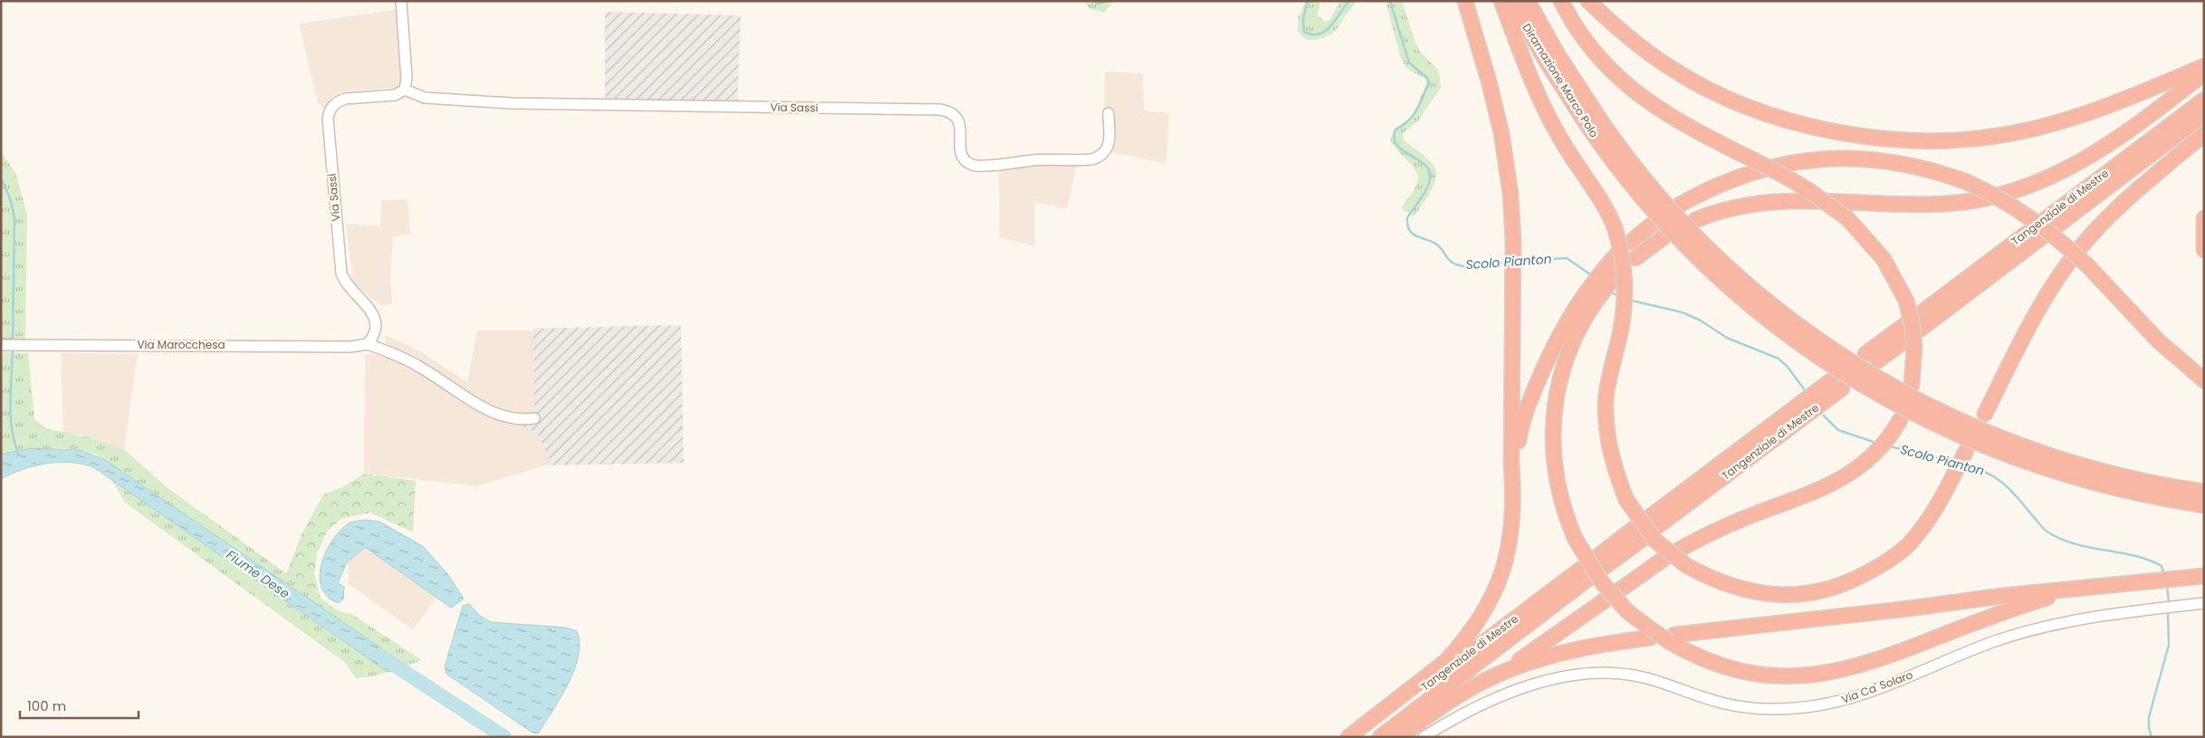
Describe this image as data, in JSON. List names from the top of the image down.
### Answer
{
  "streets": {
    "highway": ["Diramazione Marco Polo", "Tangenziale di Mestre"],
    "street": ["Via Sassi", "Via Marocchesa", "Via Ca' Solaro"]
  },
  "crossings": [
    ["Via Sassi", "Via Marocchesa"]
  ],
  "water": ["Scolo Pianton", "Fiume Dese"],
  "scale_bar": "100 m"
}
